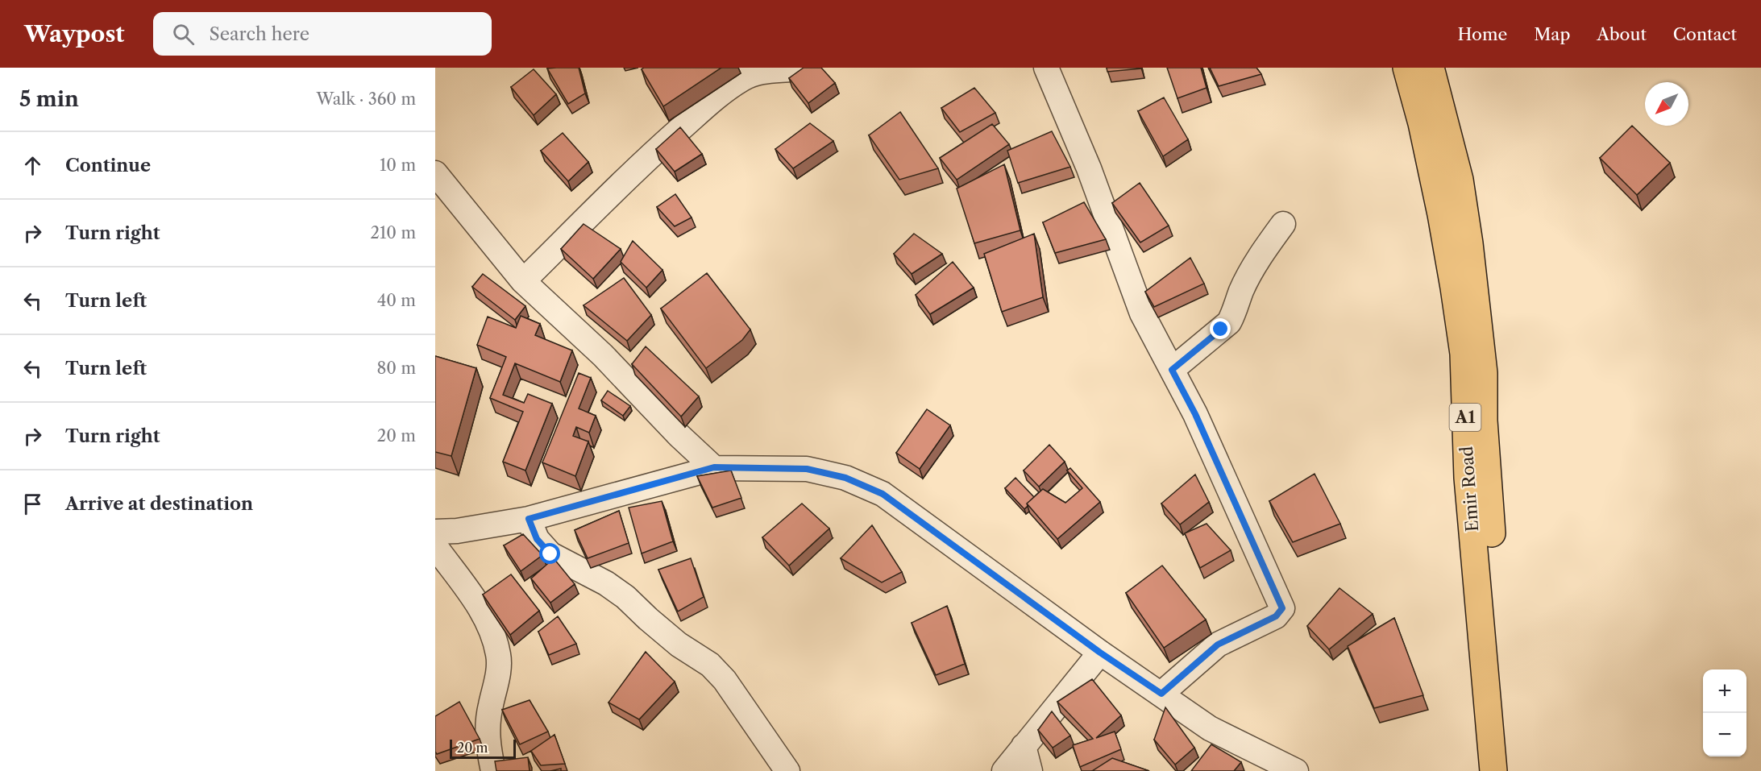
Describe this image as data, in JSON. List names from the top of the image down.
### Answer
{
  "streets": {
    "highway": ["A1", "Emir Road"]
  },
  "scale_bar": "20 m",
  "north": "bottom left",
  "page": {
    "header": "Waypost",
    "search": "Search here",
    "nav": [
      "Home",
      "Map",
      "About",
      "Contact"
    ],
    "heading": ["5 min", "Walk · 360 m"],
    "list": [
      ["Continue", "10 m"],
      ["Turn right", "210 m"],
      ["Turn left", "40 m"],
      ["Turn left", "80 m"],
      ["Turn right", "20 m"],
      "Arrive at destination"
    ],
    "map_buttons": ["+", "−"],
    "scale": "20 m"
  }
}
